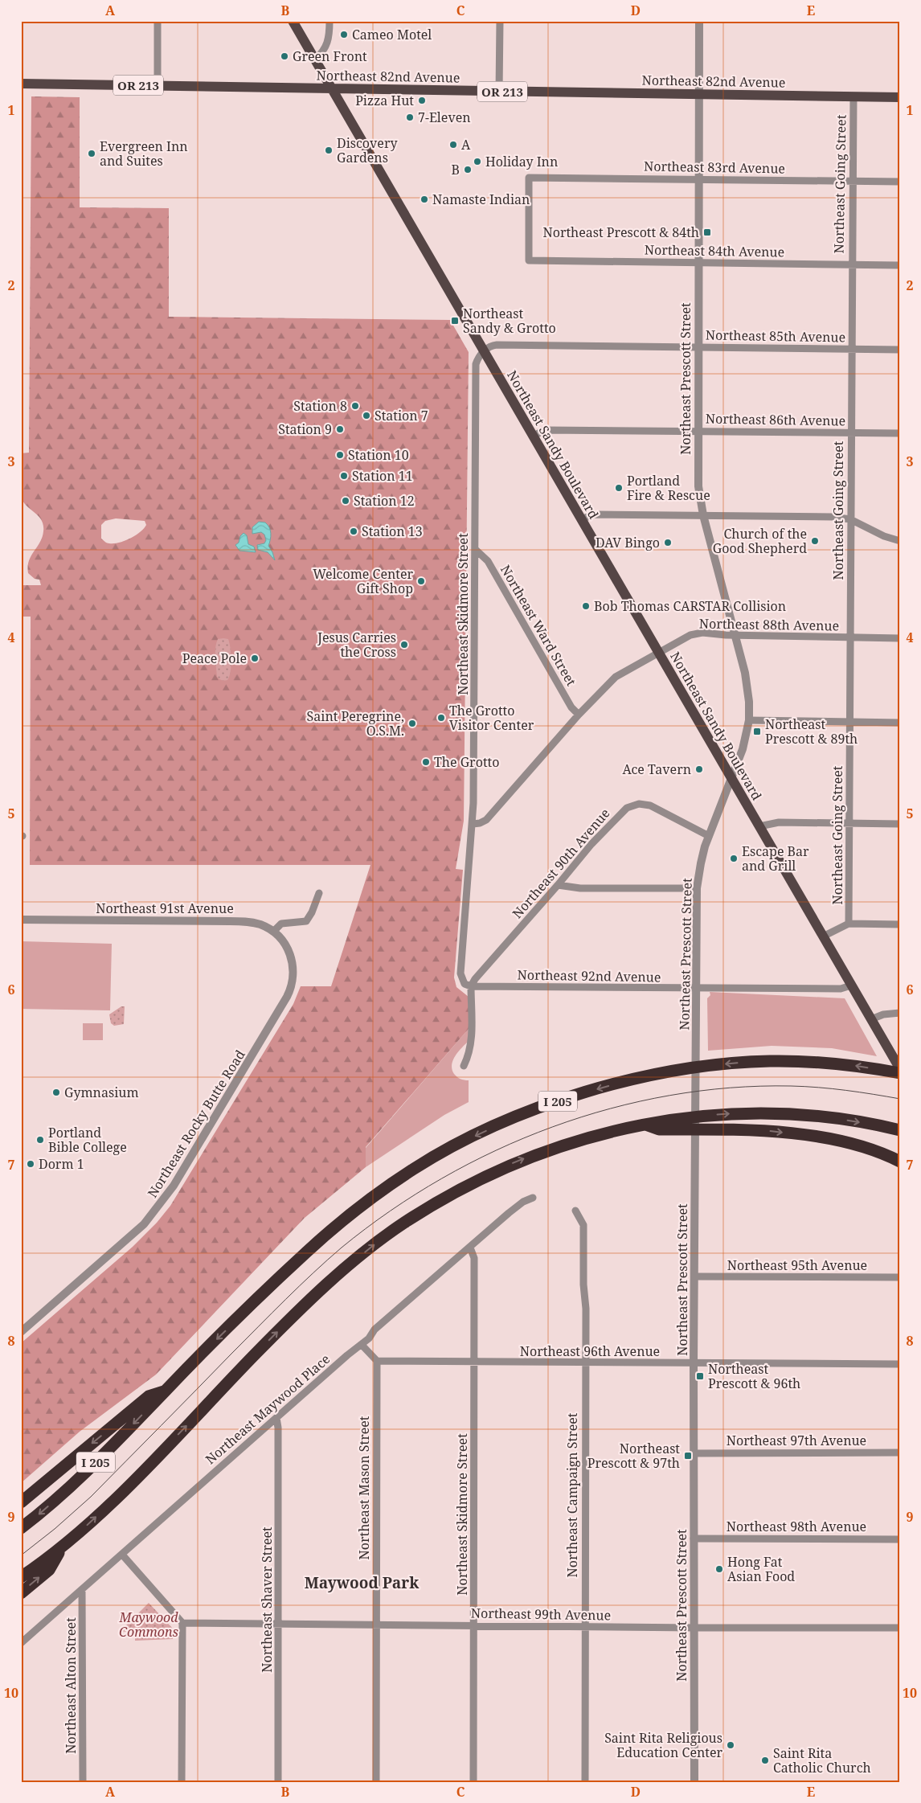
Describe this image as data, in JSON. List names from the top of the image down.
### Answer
{
  "streets": {
    "highway": ["I 205"],
    "main road": ["Northeast 82nd Avenue", "OR 213", "Northeast Sandy Boulevard"],
    "street": [
      "Northeast 83rd Avenue",
      "Northeast Going Street",
      "Northeast 84th Avenue",
      "Northeast 85th Avenue",
      "Northeast Prescott Street",
      "Northeast 86th Avenue",
      "Northeast Skidmore Street",
      "Northeast 88th Avenue",
      "Northeast Ward Street",
      "Northeast 90th Avenue",
      "Northeast 91st Avenue",
      "Northeast 92nd Avenue",
      "Northeast Rocky Butte Road",
      "Northeast 95th Avenue",
      "Northeast 96th Avenue",
      "Northeast Maywood Place",
      "Northeast 97th Avenue",
      "Northeast Mason Street",
      "Northeast Campaign Street",
      "Northeast 98th Avenue",
      "Northeast Shaver Street",
      "Northeast 99th Avenue",
      "Northeast Alton Street"
    ]
  },
  "crossings": [
    ["Northeast 82nd Avenue", "Northeast Going Street"],
    ["Northeast 82nd Avenue", "Northeast Prescott Street"],
    ["Northeast 82nd Avenue", "Northeast Sandy Boulevard"],
    ["Northeast 83rd Avenue", "Northeast Going Street"],
    ["Northeast 83rd Avenue", "Northeast 84th Avenue"],
    ["Northeast 83rd Avenue", "Northeast Prescott Street"],
    ["Northeast Going Street", "Northeast 84th Avenue"],
    ["Northeast Going Street", "Northeast 85th Avenue"],
    ["Northeast Going Street", "Northeast 86th Avenue"],
    ["Northeast Going Street", "Northeast 88th Avenue"],
    ["Northeast 84th Avenue", "Northeast Prescott Street"],
    ["Northeast 85th Avenue", "Northeast Prescott Street"],
    ["Northeast 85th Avenue", "Northeast Sandy Boulevard"],
    ["Northeast 85th Avenue", "Northeast Skidmore Street"],
    ["Northeast Prescott Street", "Northeast 86th Avenue"],
    ["Northeast Prescott Street", "Northeast Sandy Boulevard"],
    ["Northeast Prescott Street", "Northeast 88th Avenue"],
    ["Northeast Prescott Street", "Northeast 90th Avenue"],
    ["Northeast Prescott Street", "Northeast 92nd Avenue"],
    ["Northeast Prescott Street", "Northeast 95th Avenue"],
    ["Northeast Prescott Street", "Northeast 96th Avenue"],
    ["Northeast Prescott Street", "Northeast 97th Avenue"],
    ["Northeast Prescott Street", "Northeast 98th Avenue"],
    ["Northeast Prescott Street", "Northeast 99th Avenue"],
    ["Northeast 86th Avenue", "Northeast Sandy Boulevard"],
    ["Northeast Sandy Boulevard", "Northeast Skidmore Street"],
    ["Northeast Sandy Boulevard", "Northeast 88th Avenue"],
    ["Northeast Sandy Boulevard", "Northeast 92nd Avenue"],
    ["Northeast Skidmore Street", "Northeast 88th Avenue"],
    ["Northeast Skidmore Street", "Northeast Ward Street"],
    ["Northeast Skidmore Street", "Northeast 90th Avenue"],
    ["Northeast Skidmore Street", "Northeast 92nd Avenue"],
    ["Northeast Skidmore Street", "Northeast 96th Avenue"],
    ["Northeast Skidmore Street", "Northeast Maywood Place"],
    ["Northeast Skidmore Street", "Northeast 99th Avenue"],
    ["Northeast 88th Avenue", "Northeast Ward Street"],
    ["Northeast 90th Avenue", "Northeast 92nd Avenue"],
    ["Northeast 91st Avenue", "Northeast Rocky Butte Road"],
    ["Northeast 96th Avenue", "Northeast Mason Street"],
    ["Northeast 96th Avenue", "Northeast Campaign Street"],
    ["Northeast Maywood Place", "Northeast Shaver Street"],
    ["Northeast Maywood Place", "Northeast Alton Street"],
    ["Northeast Mason Street", "Northeast 99th Avenue"],
    ["Northeast Campaign Street", "Northeast 99th Avenue"],
    ["Northeast Shaver Street", "Northeast 99th Avenue"]
  ],
  "districts": ["Maywood Park"],
  "parks": ["Maywood Commons"],
  "places": {
    "other": [
      "Cameo Motel",
      "Green Front",
      "Pizza Hut",
      "7-Eleven",
      "A",
      "Discovery Gardens",
      "Evergreen Inn and Suites",
      "Holiday Inn",
      "B",
      "Namaste Indian",
      "Station 8",
      "Station 7",
      "Station 9",
      "Station 10",
      "Station 11",
      "Portland Fire & Rescue",
      "Station 12",
      "Station 13",
      "Church of the Good Shepherd",
      "DAV Bingo",
      "Welcome Center Gift Shop",
      "Bob Thomas CARSTAR Collision",
      "Jesus Carries the Cross",
      "Peace Pole",
      "The Grotto Visitor Center",
      "Saint Peregrine, O.S.M.",
      "The Grotto",
      "Ace Tavern",
      "Escape Bar and Grill",
      "Gymnasium",
      "Portland Bible College",
      "Dorm 1",
      "Hong Fat Asian Food",
      "Saint Rita Religious Education Center",
      "Saint Rita Catholic Church"
    ],
    "transit": [
      "Northeast Prescott & 84th",
      "Northeast Sandy & Grotto",
      "Northeast Prescott & 89th",
      "Northeast Prescott & 96th",
      "Northeast Prescott & 97th"
    ]
  },
  "grid": {
    "columns": [
      "A",
      "B",
      "C",
      "D",
      "E"
    ],
    "rows": [
      "1",
      "2",
      "3",
      "4",
      "5",
      "6",
      "7",
      "8",
      "9",
      "10"
    ]
  }
}
